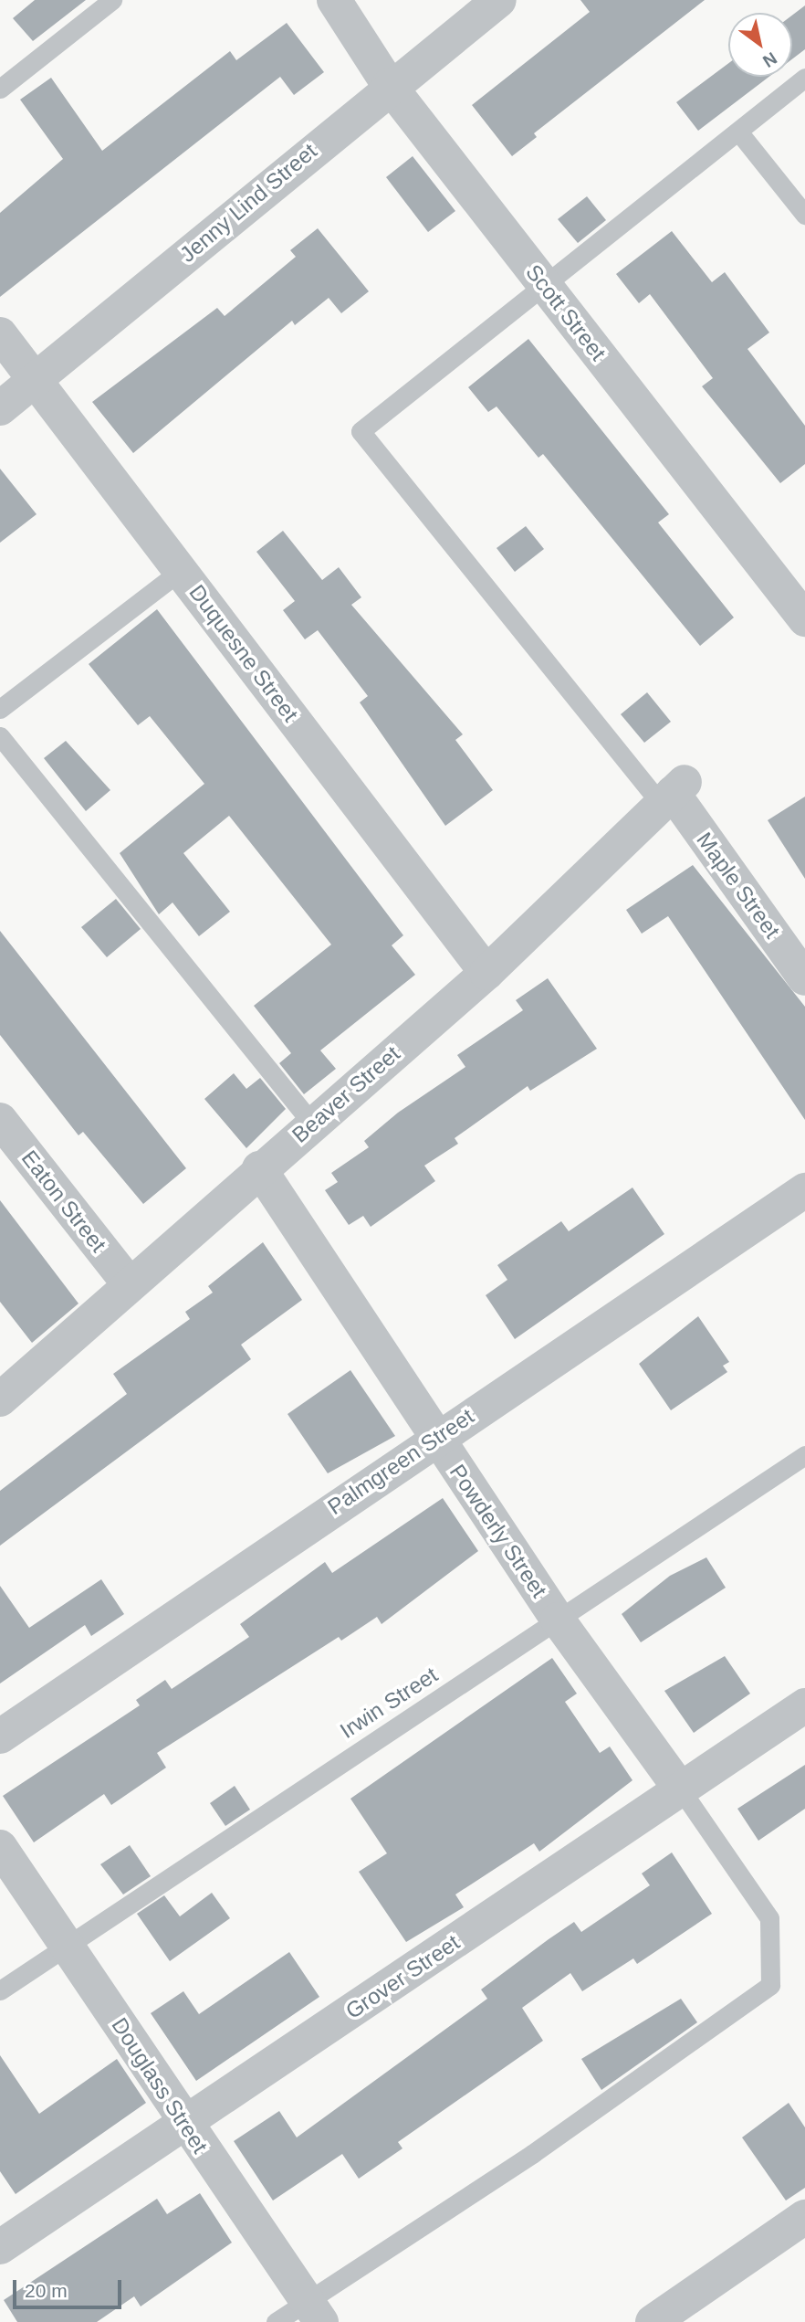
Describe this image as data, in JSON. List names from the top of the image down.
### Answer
{
  "streets": {
    "street": [
      "Jenny Lind Street",
      "Scott Street",
      "Duquesne Street",
      "Maple Street",
      "Beaver Street",
      "Eaton Street",
      "Palmgreen Street",
      "Powderly Street",
      "Grover Street",
      "Douglass Street"
    ],
    "lane": ["Irwin Street"]
  },
  "crossings": [
    ["Jenny Lind Street", "Scott Street"],
    ["Jenny Lind Street", "Duquesne Street"],
    ["Duquesne Street", "Beaver Street"],
    ["Maple Street", "Beaver Street"],
    ["Beaver Street", "Eaton Street"],
    ["Beaver Street", "Powderly Street"],
    ["Palmgreen Street", "Powderly Street"],
    ["Powderly Street", "Irwin Street"],
    ["Powderly Street", "Grover Street"],
    ["Irwin Street", "Douglass Street"],
    ["Grover Street", "Douglass Street"]
  ],
  "scale_bar": "20 m",
  "north": "bottom right"
}
